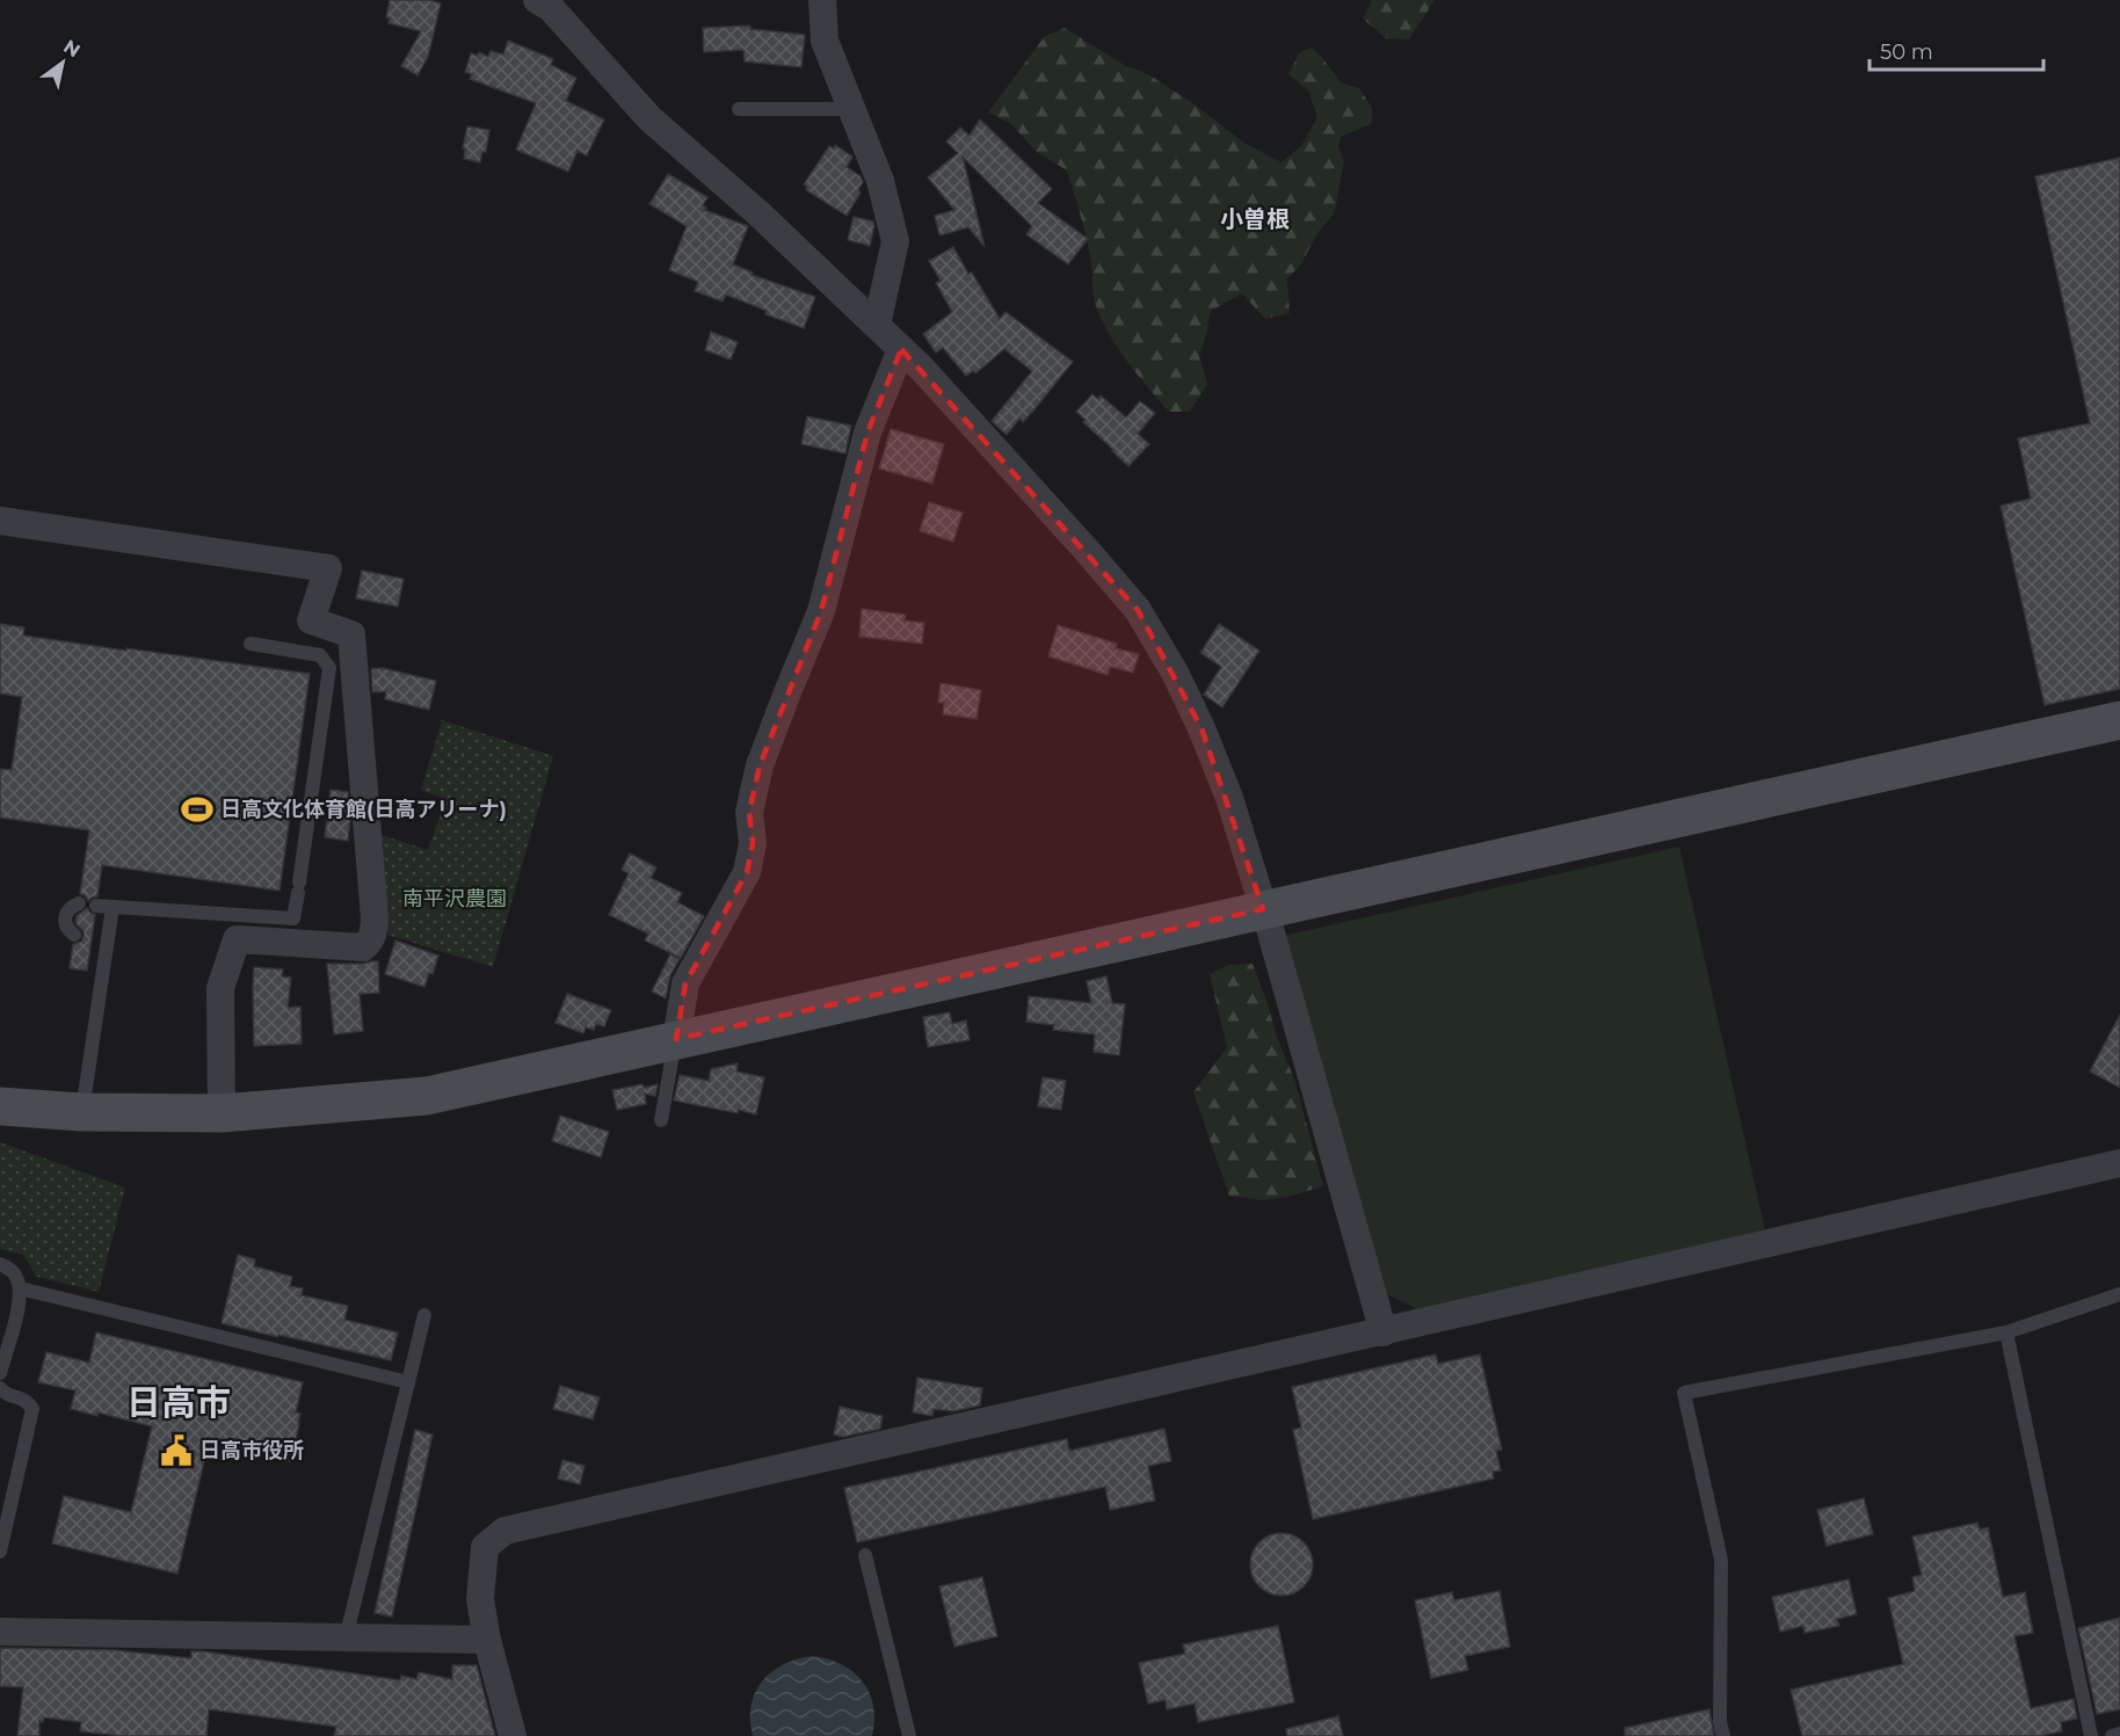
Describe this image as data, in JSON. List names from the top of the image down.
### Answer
{
  "districts": ["小曽根", "日高市"],
  "parks": ["南平沢農園"],
  "places": {
    "sports": ["日高文化体育館(日高アリーナ)"],
    "public building": ["日高市役所"]
  },
  "scale_bar": "50 m",
  "north": "top right"
}
